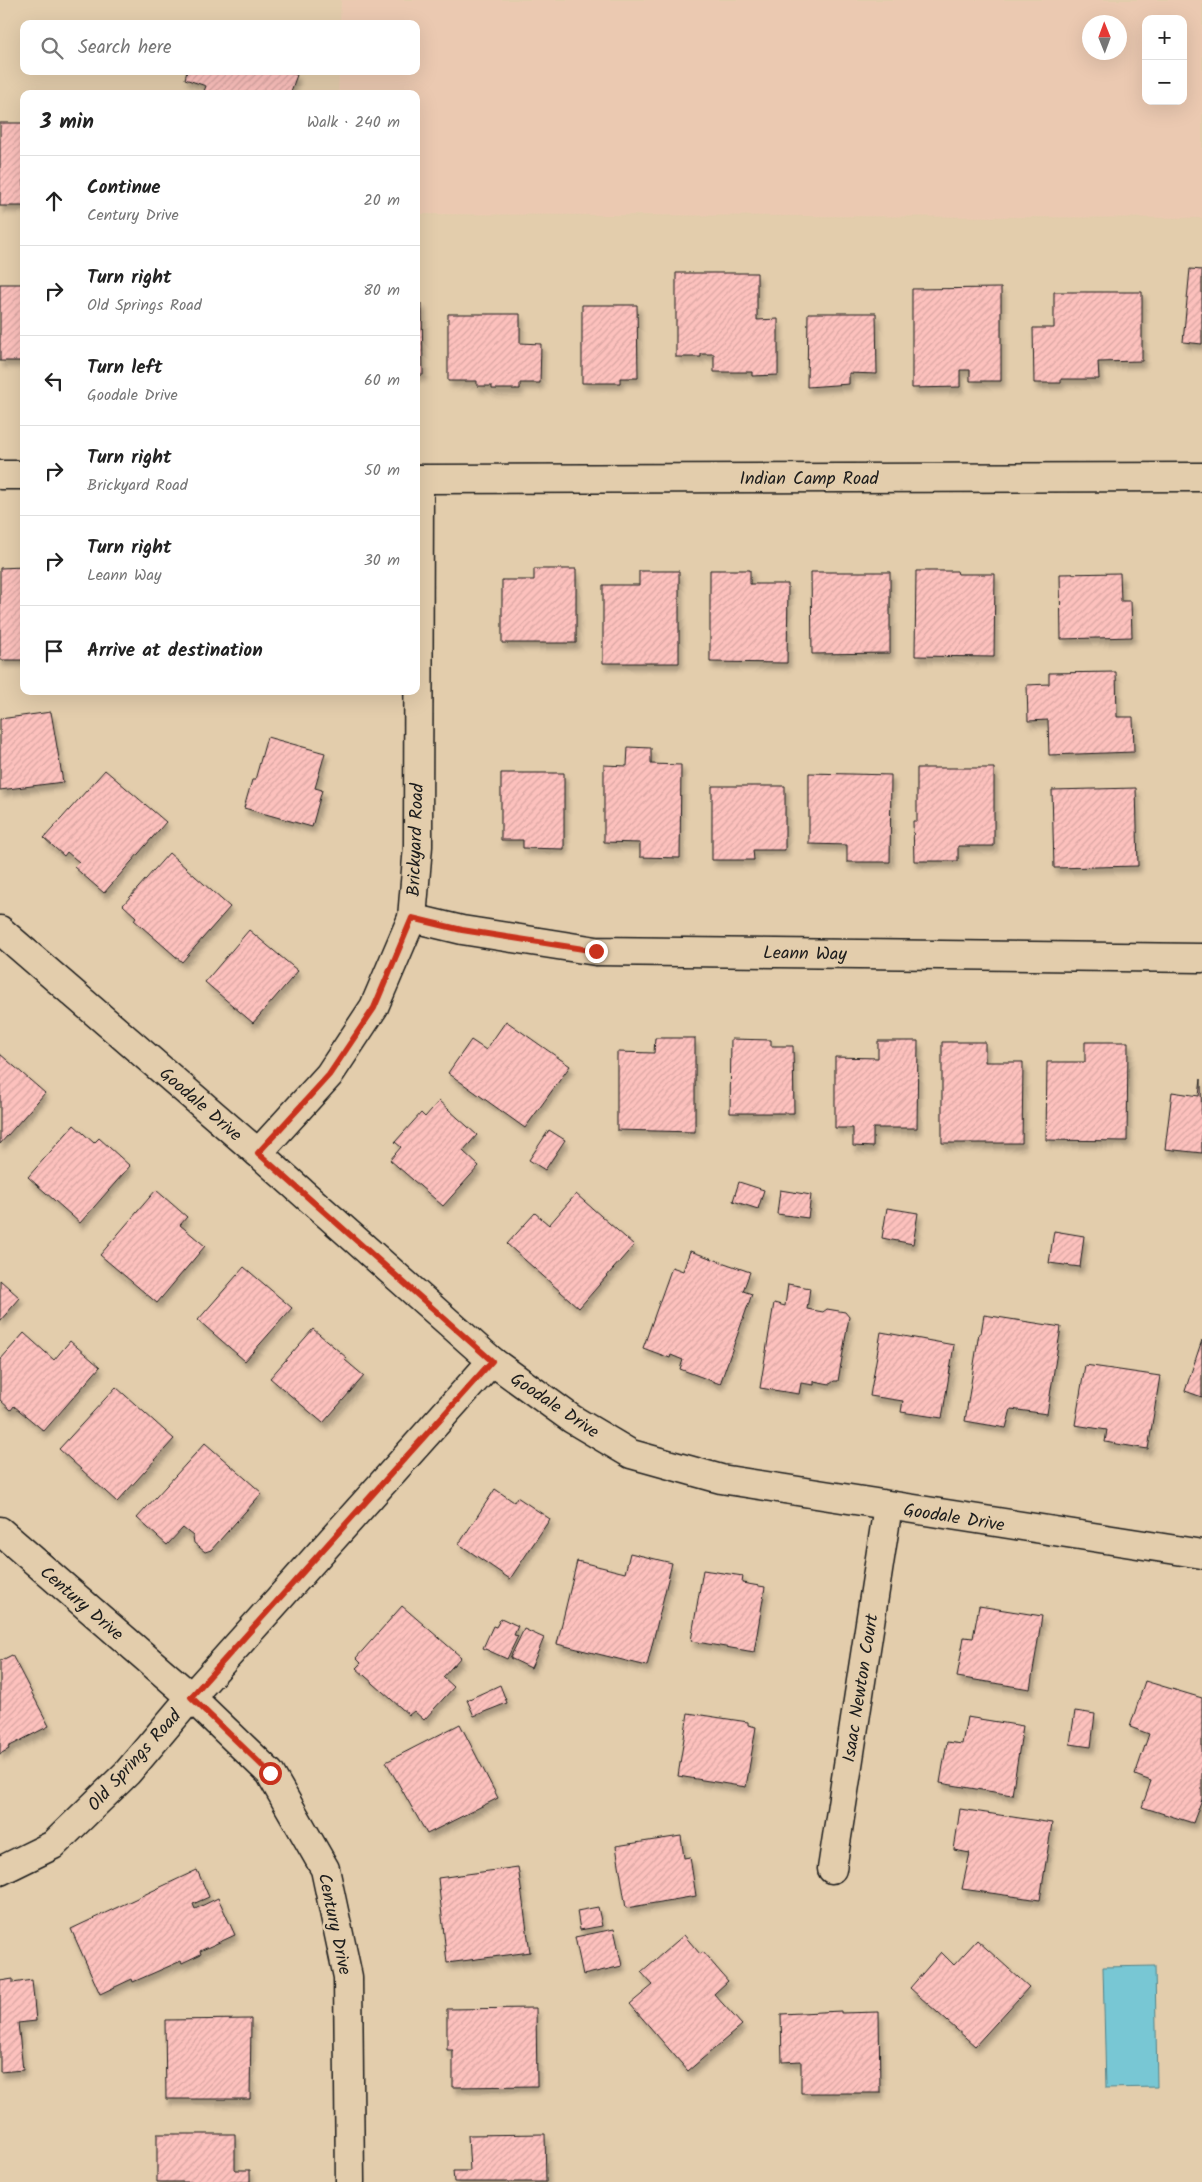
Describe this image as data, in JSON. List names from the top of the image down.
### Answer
{
  "streets": {
    "street": [
      "Indian Camp Road",
      "Brickyard Road",
      "Leann Way",
      "Goodale Drive",
      "Century Drive",
      "Isaac Newton Court",
      "Old Springs Road"
    ]
  },
  "crossings": [
    ["Brickyard Road", "Leann Way"],
    ["Brickyard Road", "Goodale Drive"],
    ["Goodale Drive", "Isaac Newton Court"],
    ["Goodale Drive", "Old Springs Road"],
    ["Century Drive", "Old Springs Road"]
  ],
  "north": "top",
  "page": {
    "map_buttons": ["+", "−"],
    "search": "Search here",
    "heading": ["3 min", "Walk · 240 m"],
    "list": [
      ["Continue", "Century Drive", "20 m"],
      ["Turn right", "Old Springs Road", "80 m"],
      ["Turn left", "Goodale Drive", "60 m"],
      ["Turn right", "Brickyard Road", "50 m"],
      ["Turn right", "Leann Way", "30 m"],
      "Arrive at destination"
    ]
  }
}
